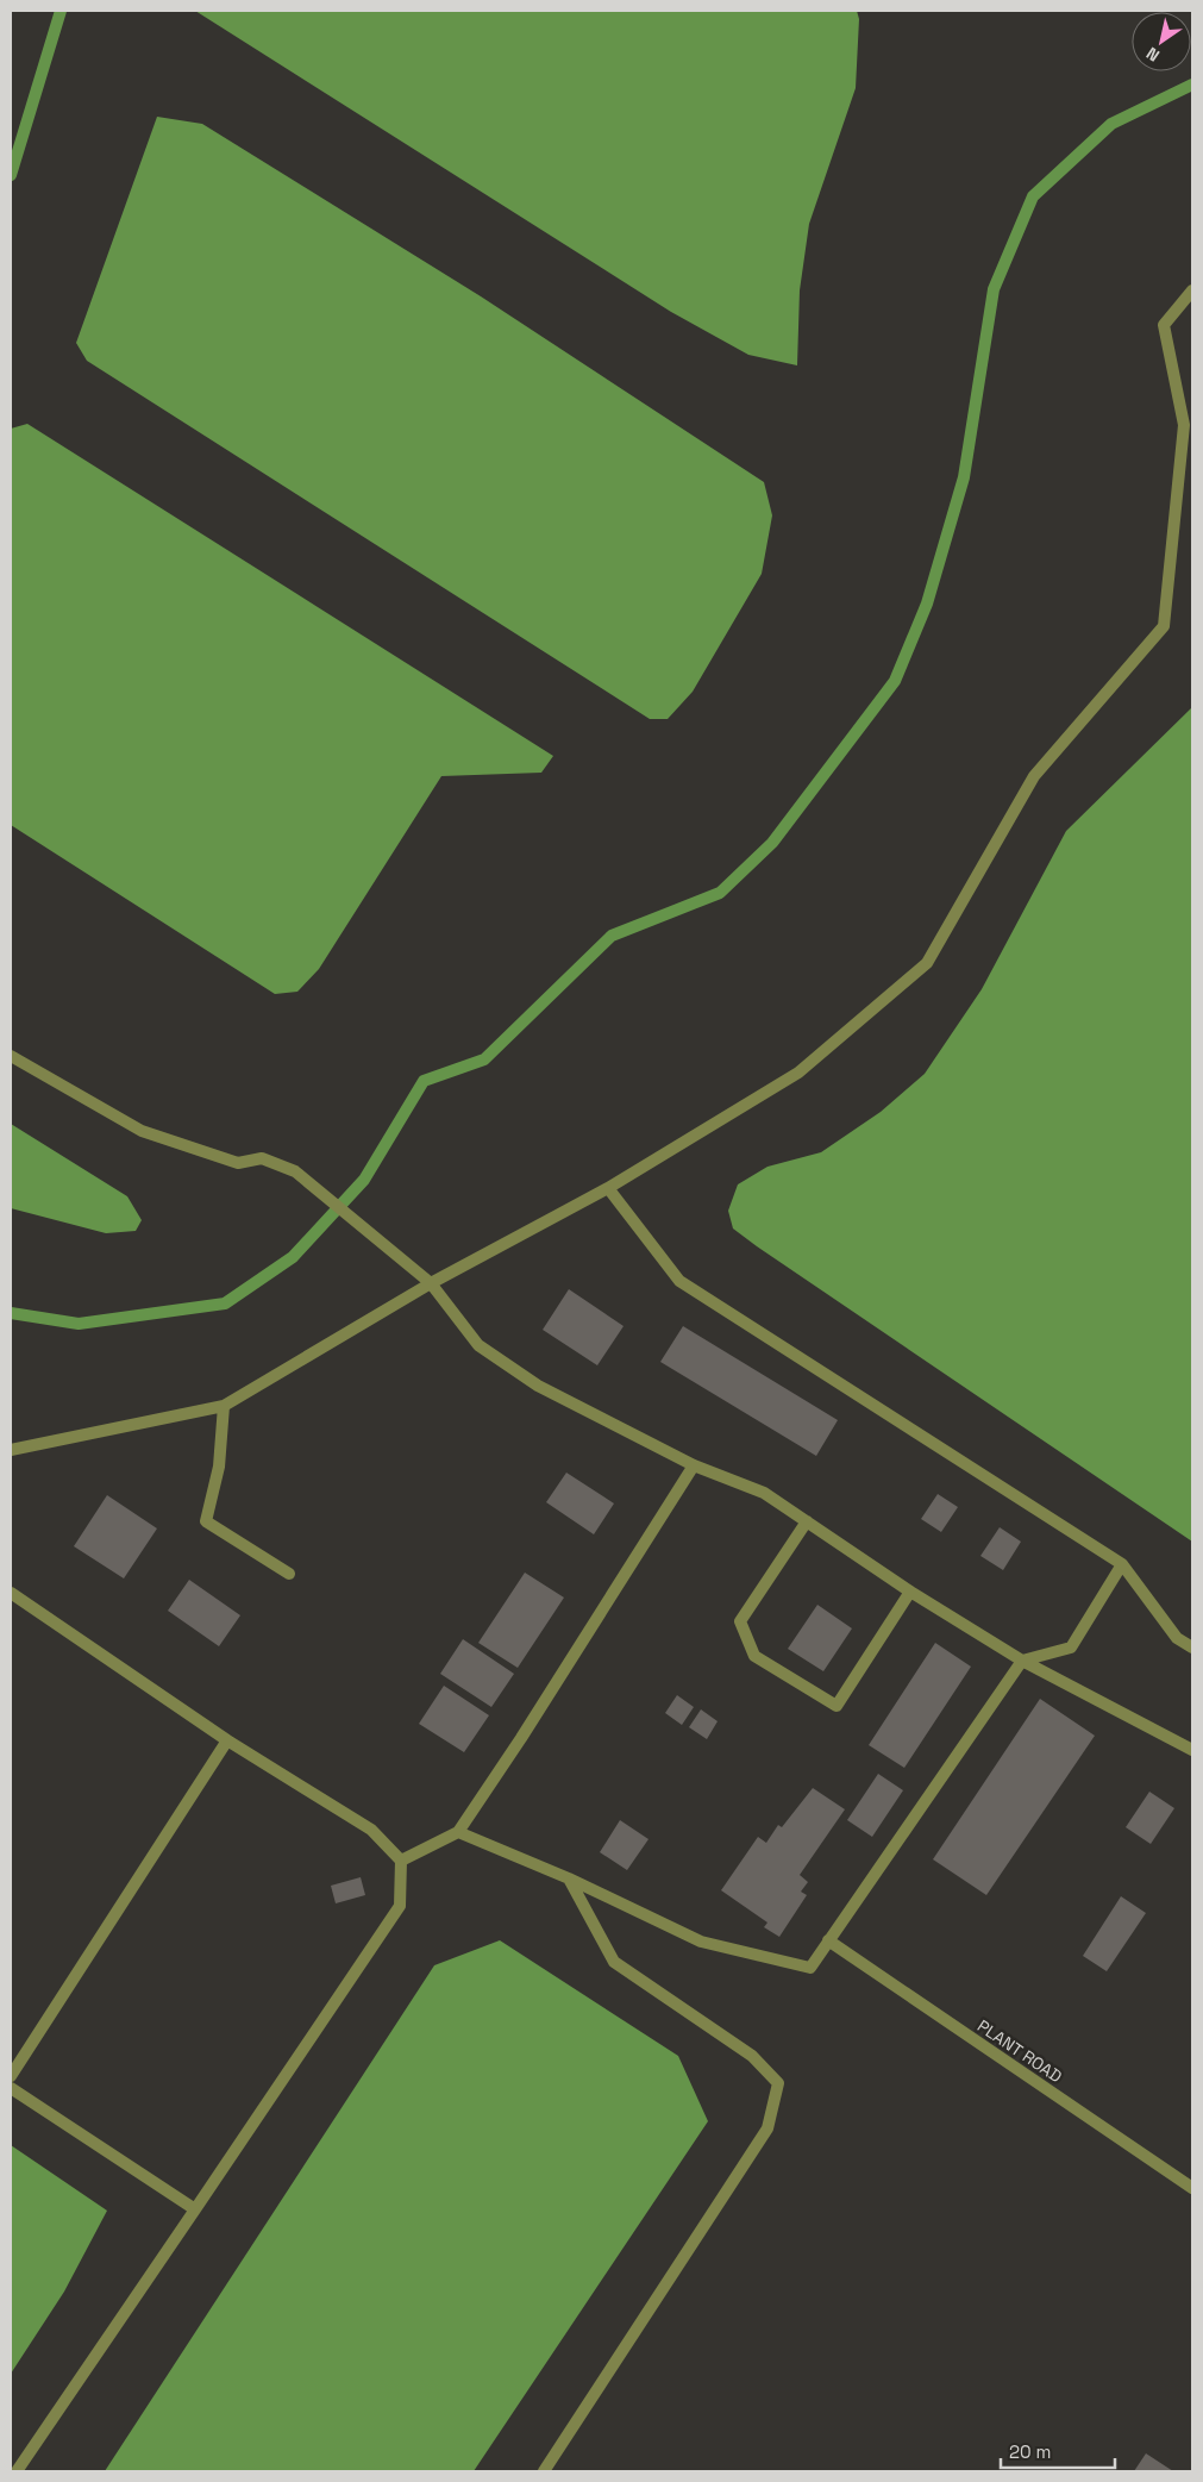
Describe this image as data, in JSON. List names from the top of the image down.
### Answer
{
  "streets": {
    "lane": ["PLANT ROAD"]
  },
  "scale_bar": "20 m",
  "north": "bottom left"
}
